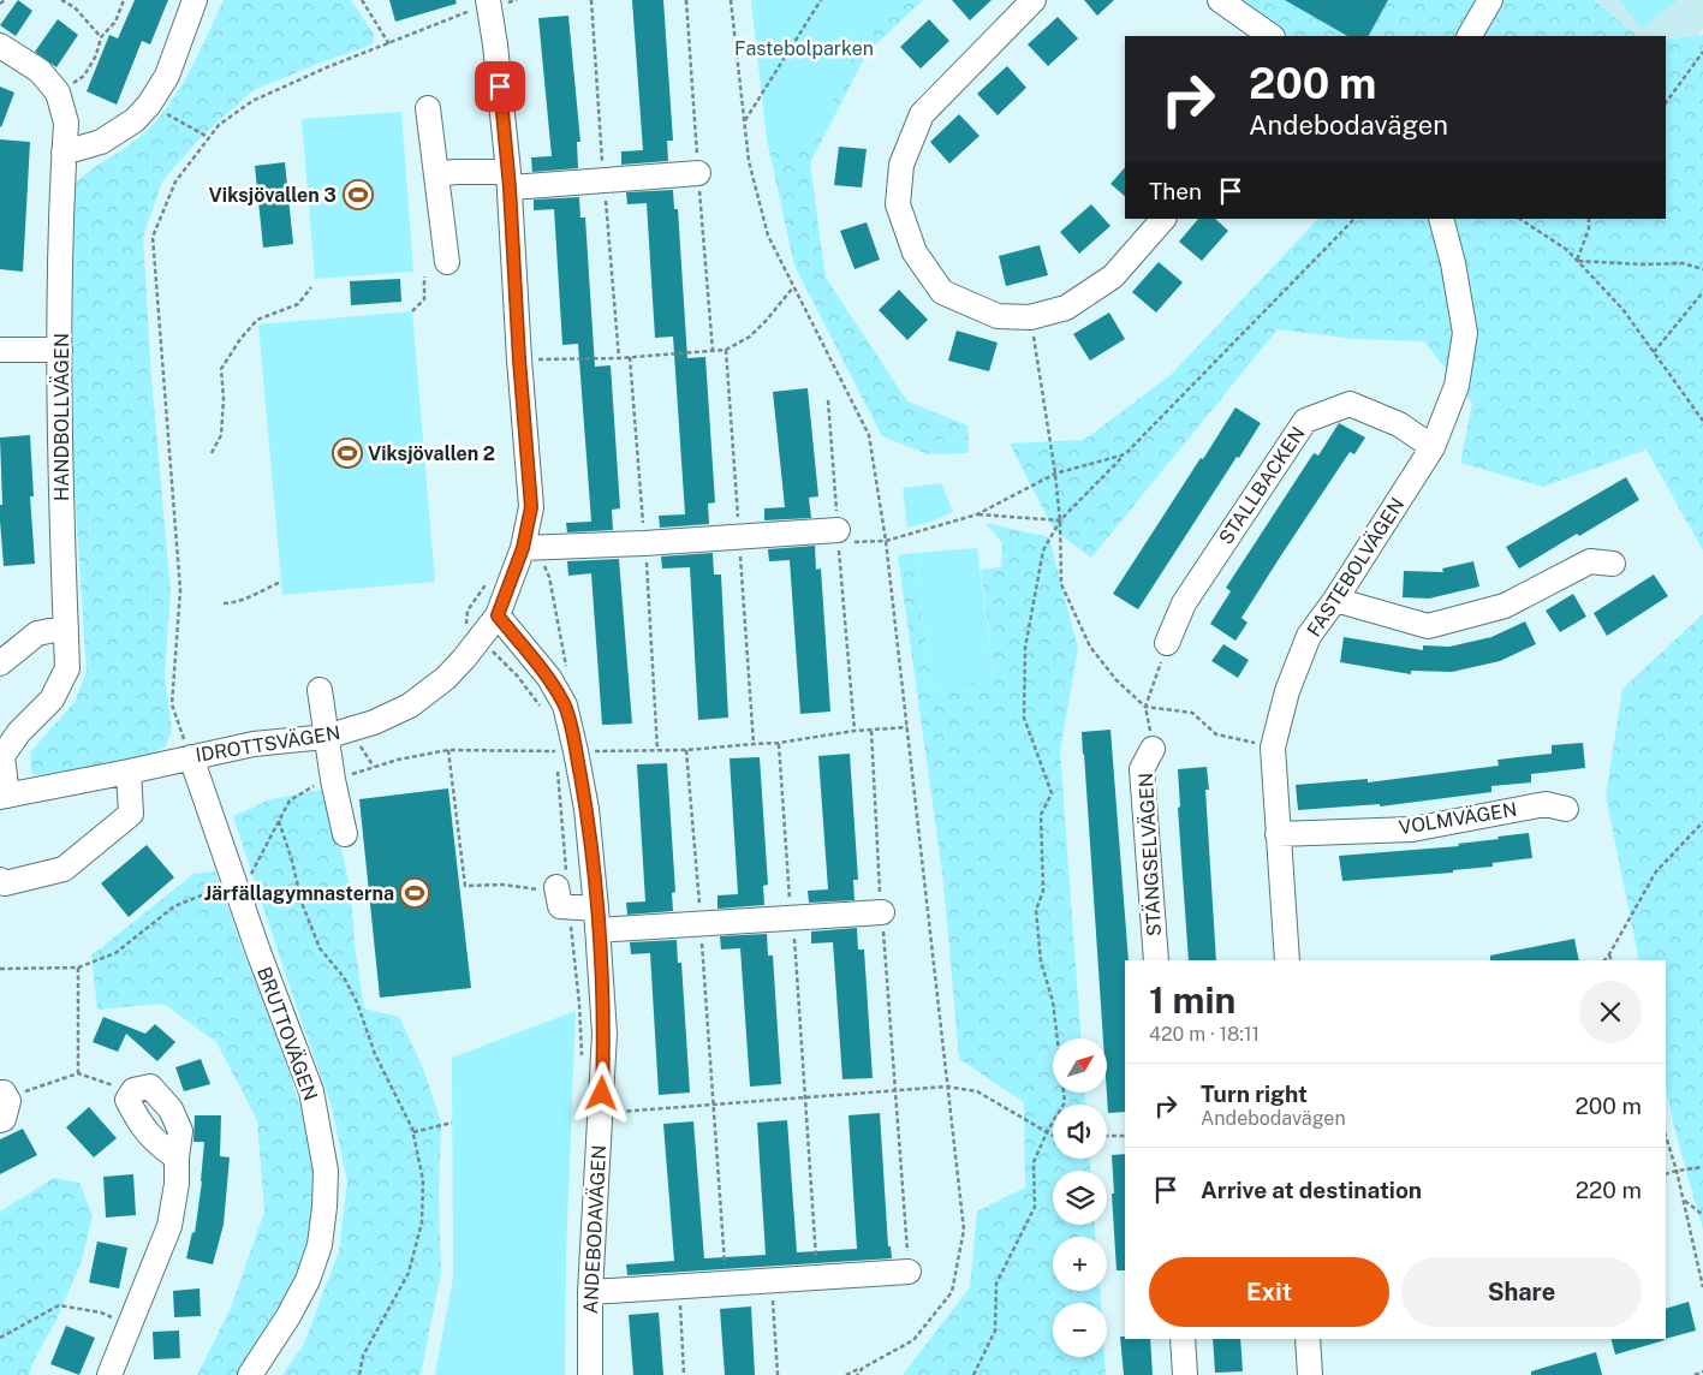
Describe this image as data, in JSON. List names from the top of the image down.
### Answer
{
  "streets": {
    "street": [
      "HANDBOLLVÄGEN",
      "STALLBACKEN",
      "FASTEBOLVÄGEN",
      "IDROTTSVÄGEN",
      "VOLMVÄGEN",
      "STÄNGSELVÄGEN",
      "BRUTTOVÄGEN",
      "ANDEBODAVÄGEN"
    ]
  },
  "crossings": [
    ["HANDBOLLVÄGEN", "IDROTTSVÄGEN"],
    ["STALLBACKEN", "FASTEBOLVÄGEN"],
    ["FASTEBOLVÄGEN", "VOLMVÄGEN"],
    ["IDROTTSVÄGEN", "BRUTTOVÄGEN"],
    ["IDROTTSVÄGEN", "ANDEBODAVÄGEN"]
  ],
  "parks": ["Fastebolparken"],
  "places": {
    "sports": ["Viksjövallen 3", "Viksjövallen 2", "Järfällagymnasterna"]
  },
  "north": "top right",
  "page": {
    "turn": ["200 m", "Andebodavägen"],
    "then": "Then",
    "heading": ["1 min", "420 m · 18:11"],
    "map_buttons": ["+", "−"],
    "list": [
      {
        "name": "Turn right",
        "note": "Andebodavägen",
        "value": "200 m"
      },
      {
        "name": "Arrive at destination",
        "value": "220 m"
      }
    ],
    "buttons": ["Exit", "Share"]
  }
}
